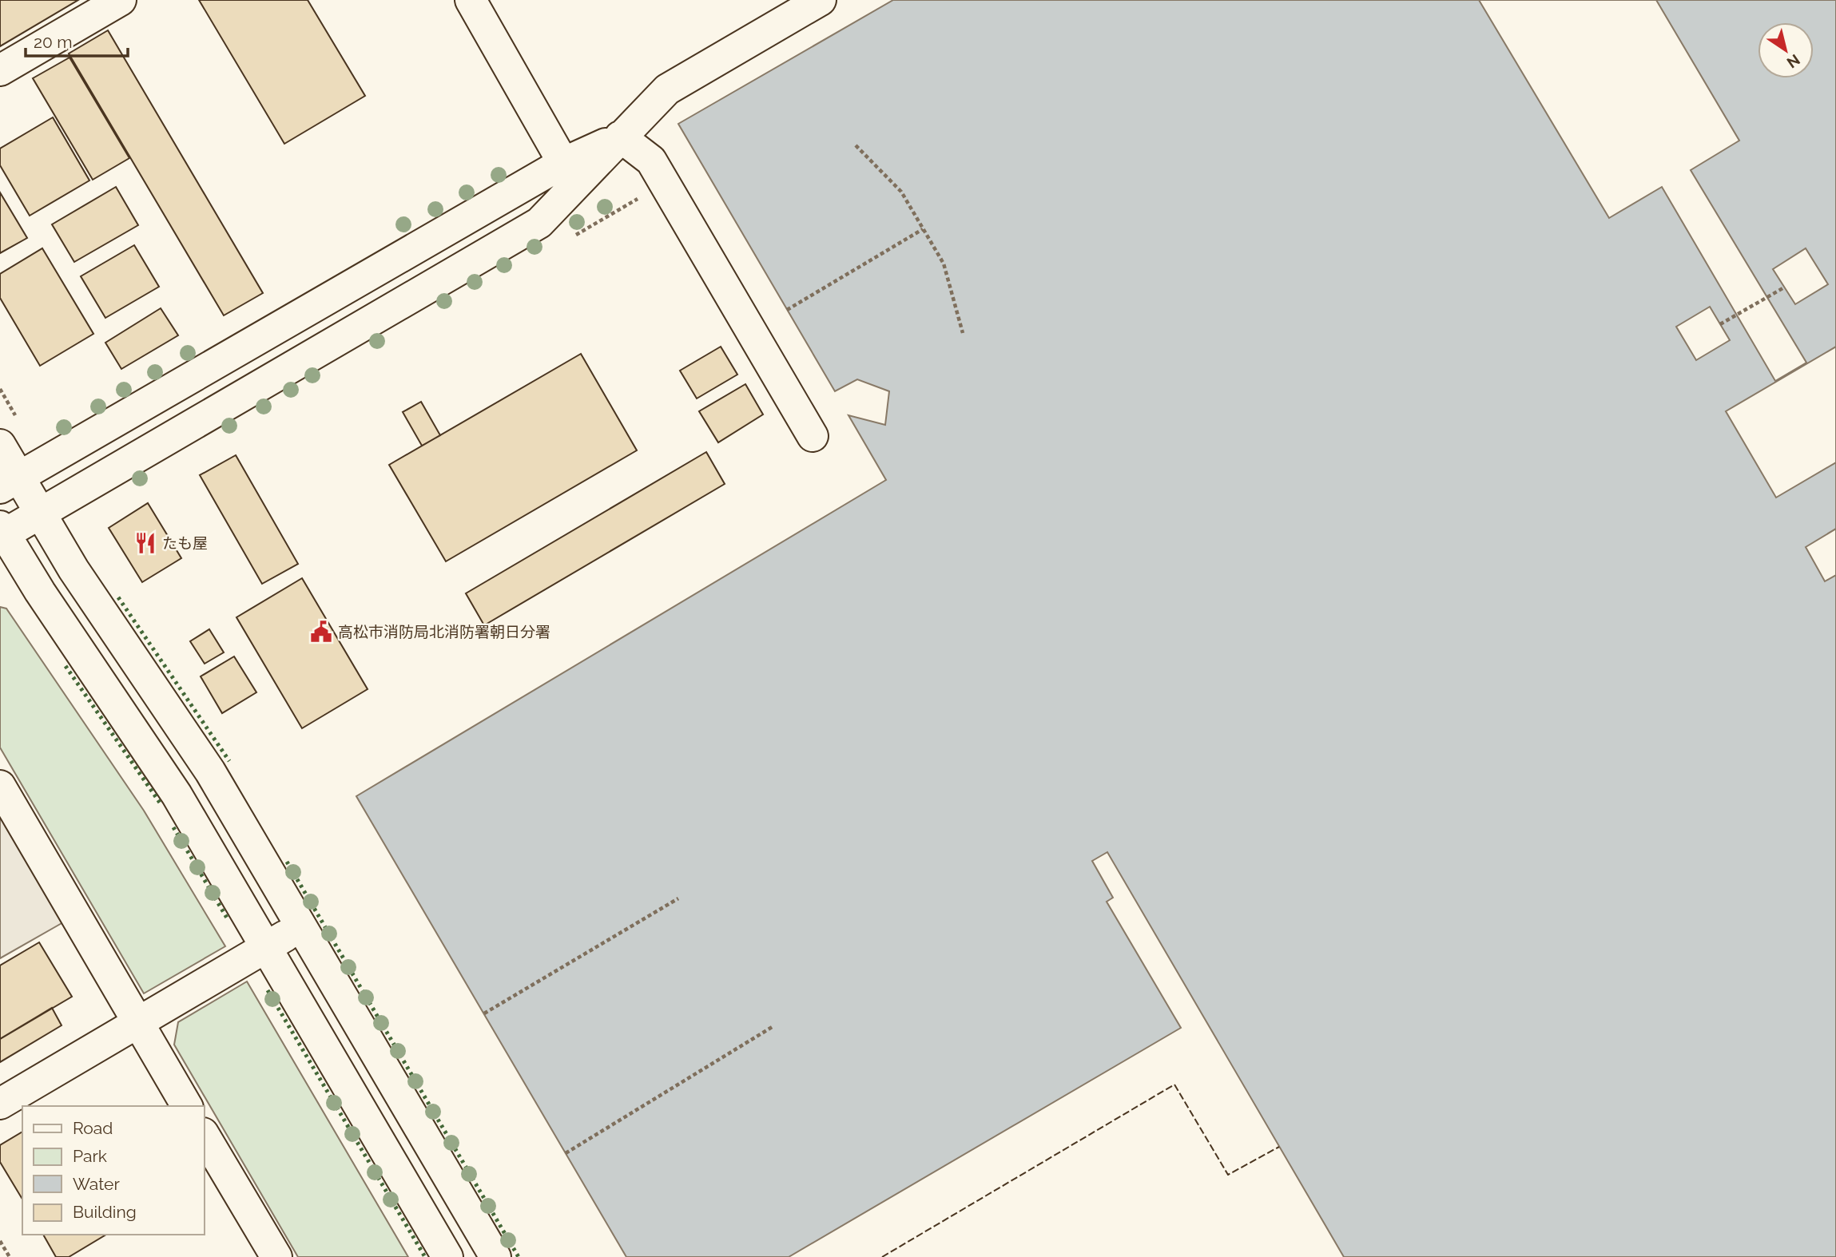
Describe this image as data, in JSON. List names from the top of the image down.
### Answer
{
  "places": {
    "restaurant": ["たも屋"],
    "public building": ["高松市消防局北消防署朝日分署"]
  },
  "legend": [
    "Road",
    "Park",
    "Water",
    "Building"
  ],
  "scale_bar": "20 m",
  "north": "bottom right"
}
